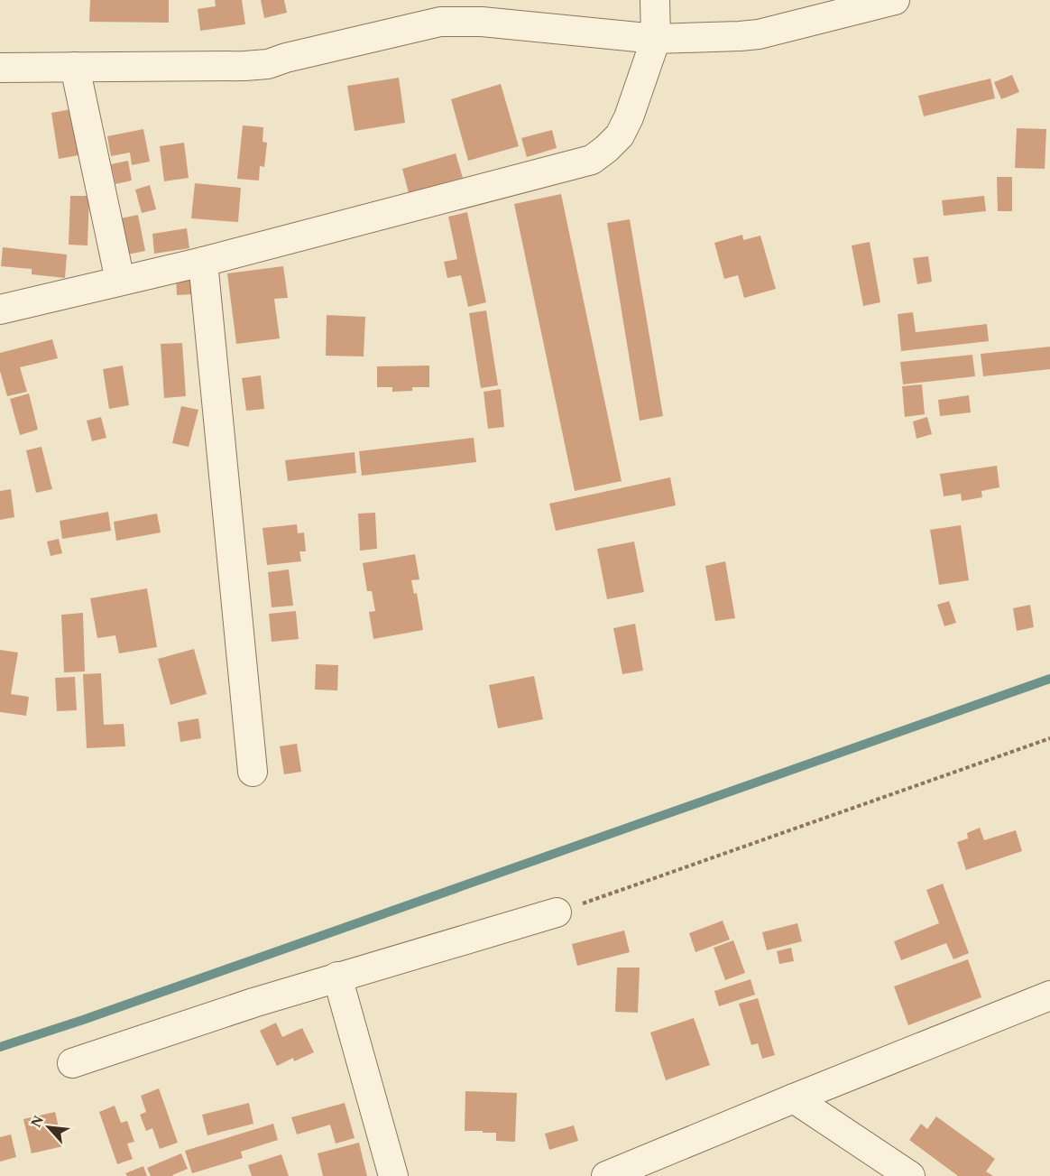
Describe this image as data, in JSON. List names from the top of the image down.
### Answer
{
  "north": "top left"
}
